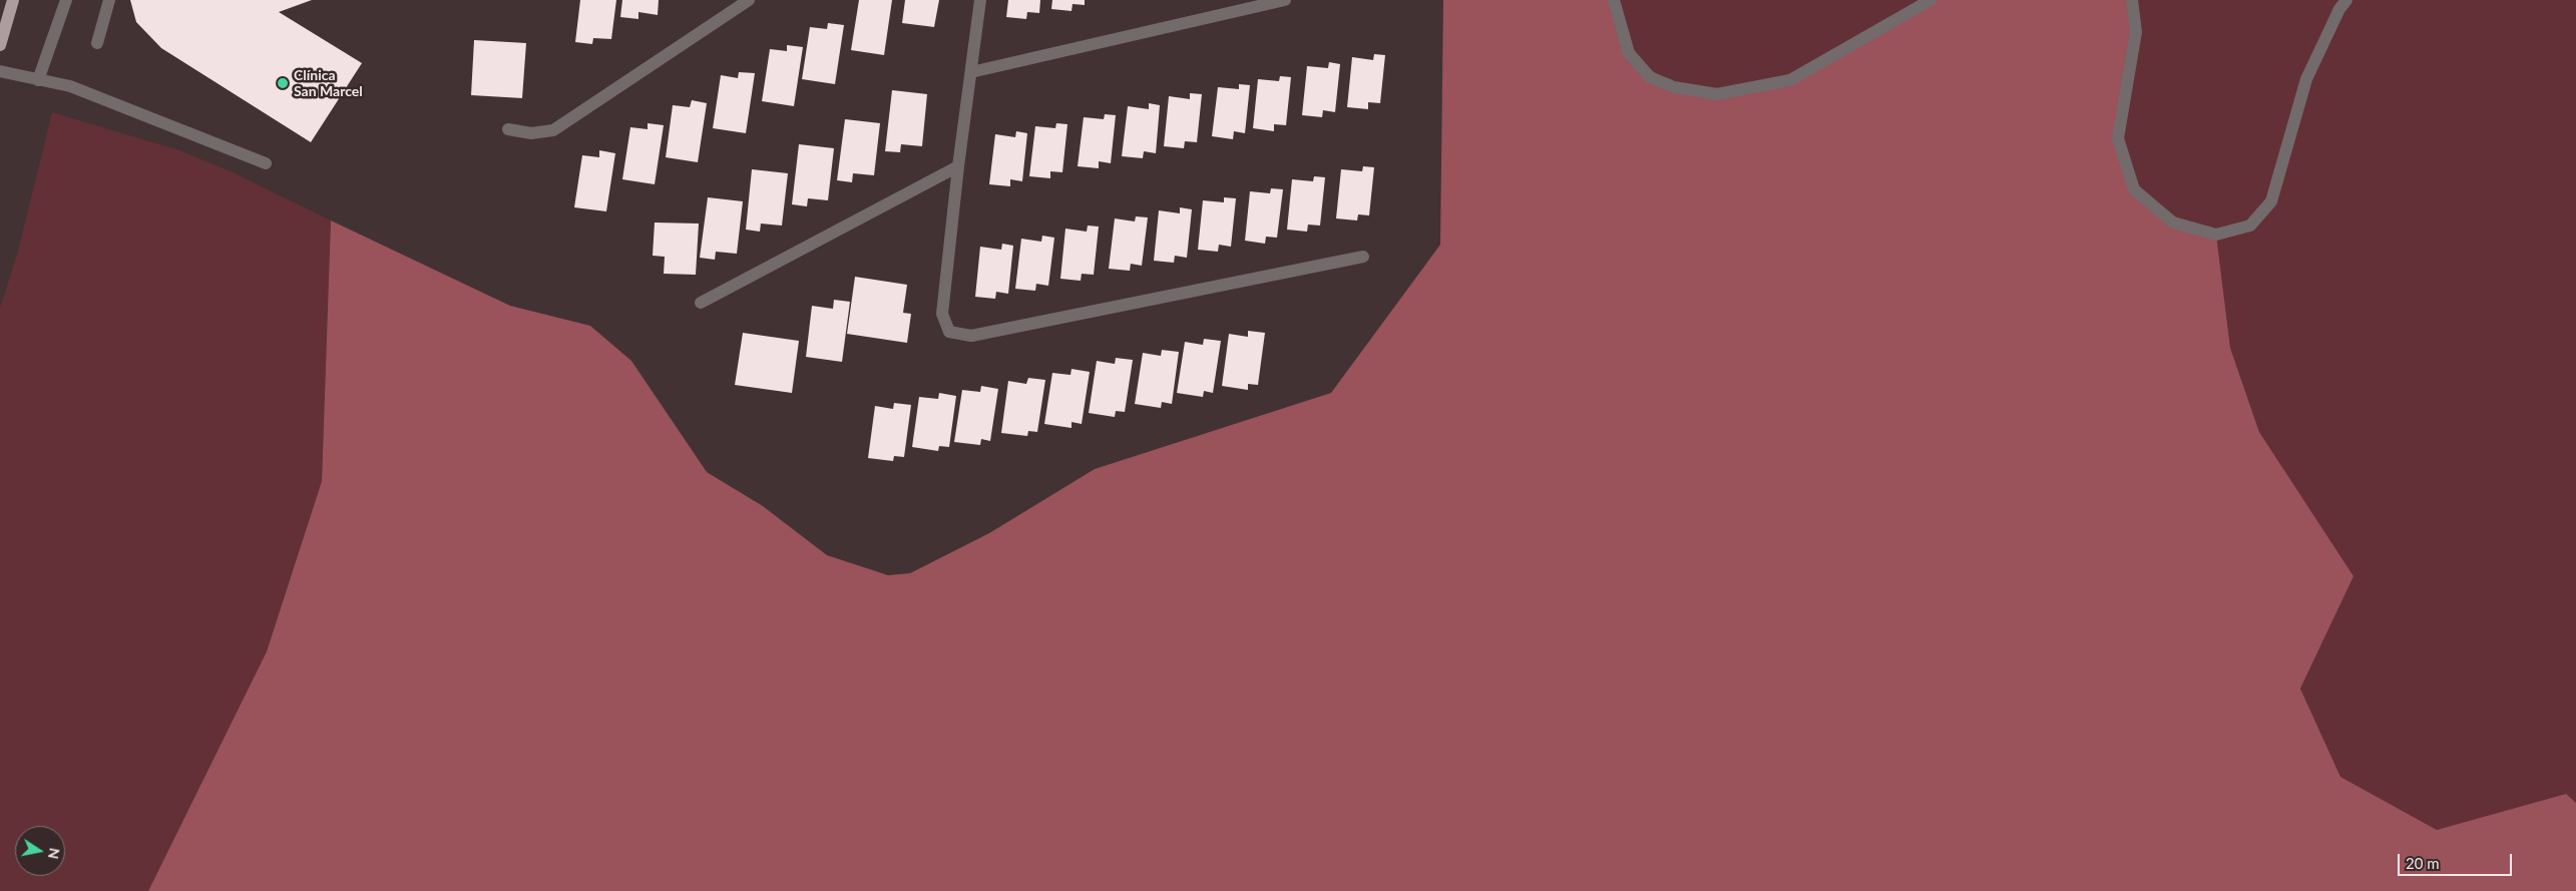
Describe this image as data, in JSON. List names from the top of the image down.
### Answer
{
  "places": ["Clínica San Marcel"],
  "scale_bar": "20 m",
  "north": "right"
}
